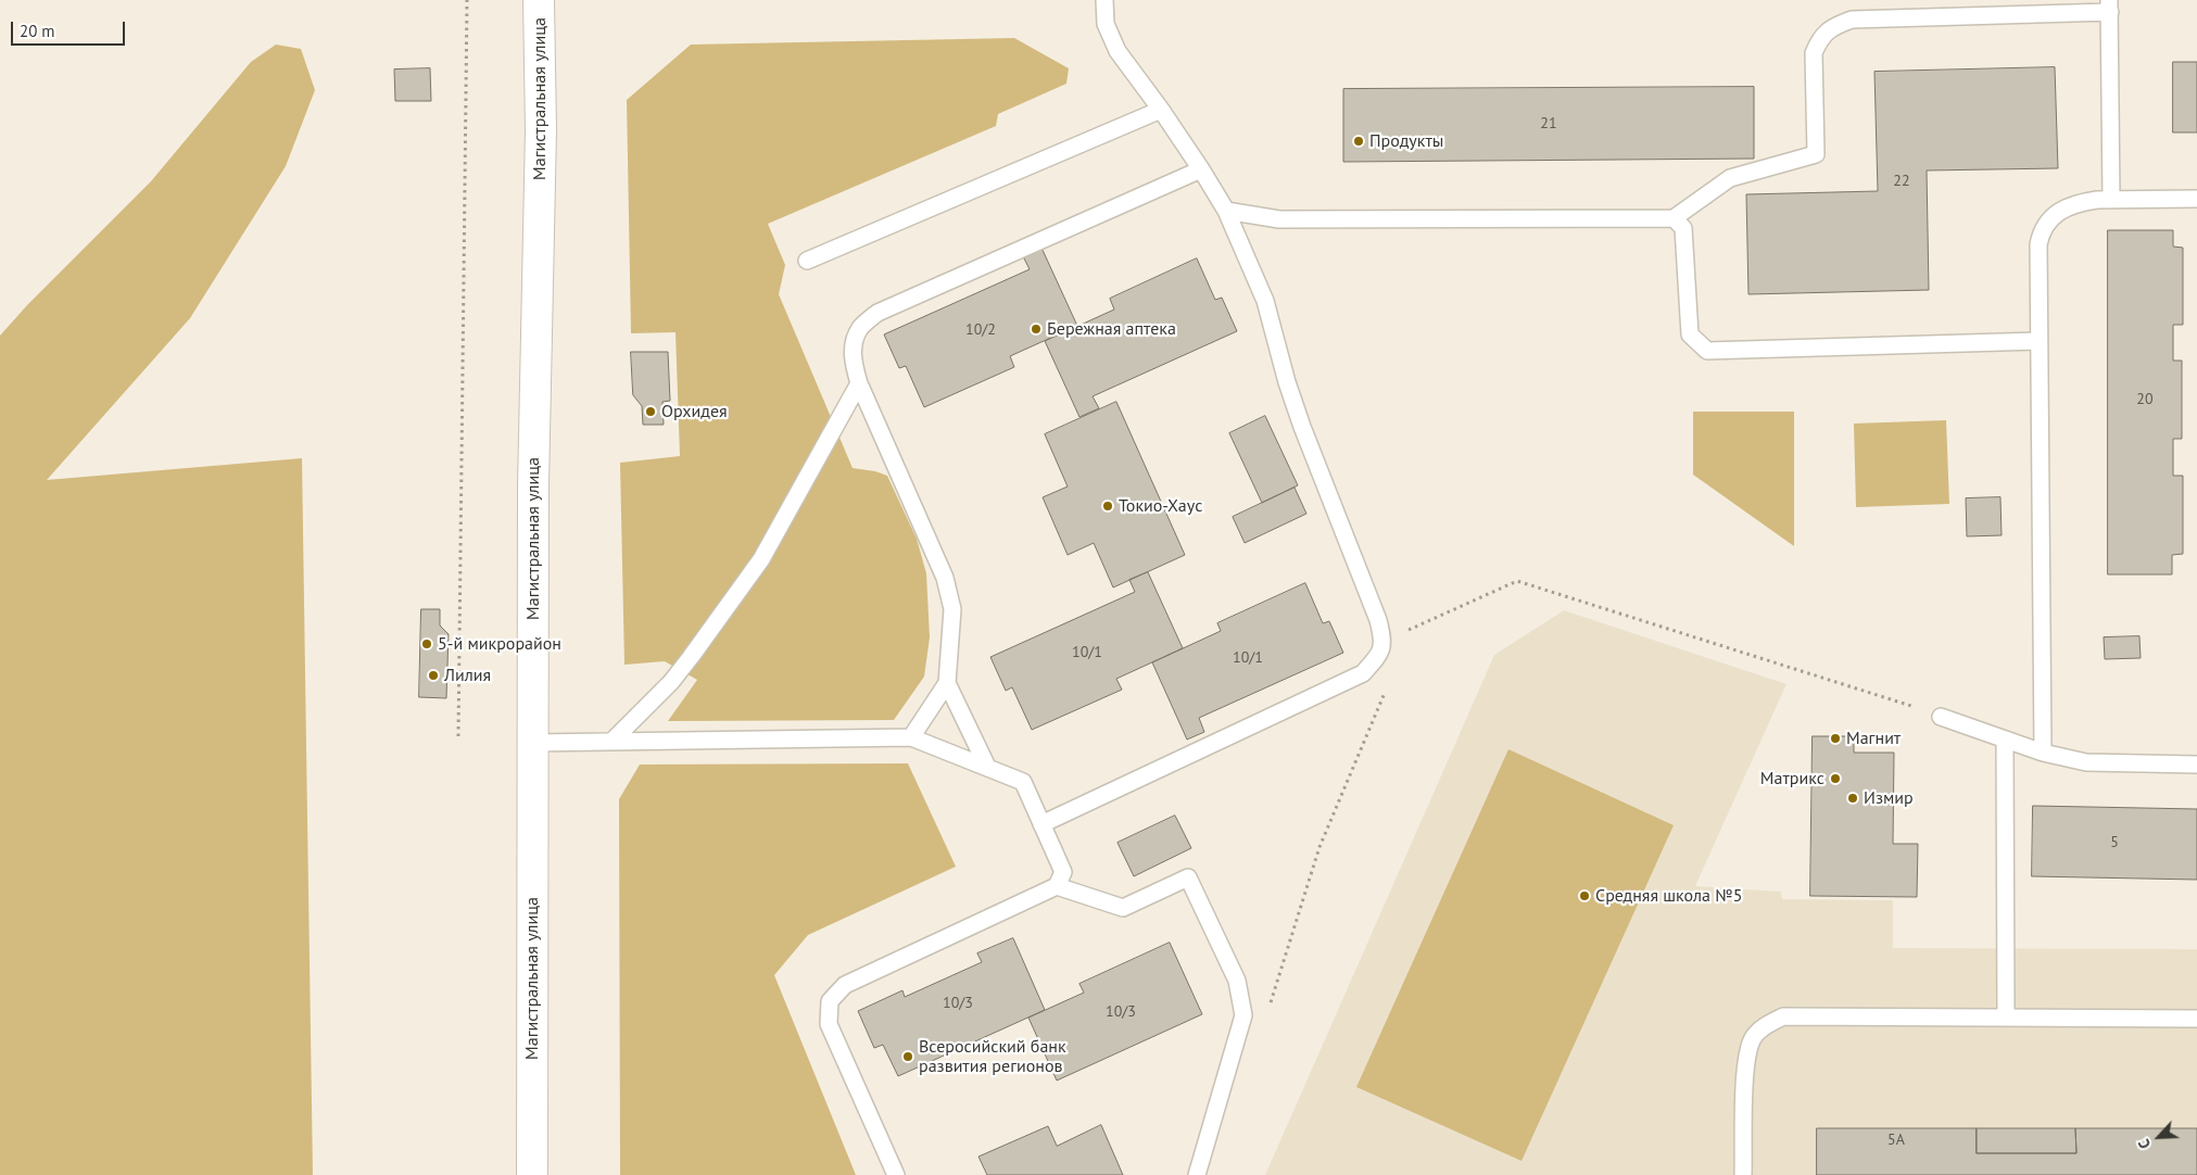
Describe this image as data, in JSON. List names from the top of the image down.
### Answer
{
  "streets": {
    "main road": ["Магистральная улица"]
  },
  "places": [
    "Продукты",
    "Бережная аптека",
    "Орхидея",
    "Токио-Хаус",
    "5-й микрорайон",
    "Лилия",
    "Магнит",
    "Матрикc",
    "Измир",
    "Средняя школа №5",
    "Всеросийский банк развития регионов"
  ],
  "house_numbers": [
    "21",
    "22",
    "10/2",
    "20",
    "10/1",
    "10/1",
    "5",
    "10/3",
    "10/3",
    "5А"
  ],
  "scale_bar": "20 m",
  "north": "bottom left"
}
